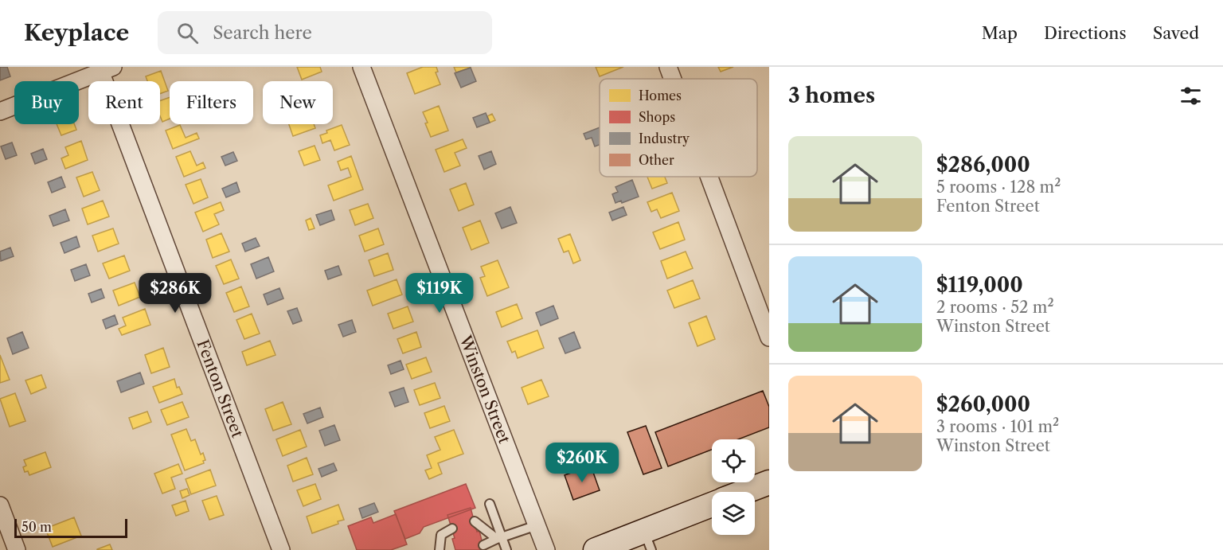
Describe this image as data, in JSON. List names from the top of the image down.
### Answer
{
  "streets": {
    "street": ["Winston Street", "Fenton Street"]
  },
  "legend": [
    "Homes",
    "Shops",
    "Industry",
    "Other"
  ],
  "scale_bar": "50 m",
  "page": {
    "header": "Keyplace",
    "search": "Search here",
    "nav": ["Map", "Directions", "Saved"],
    "heading": "3 homes",
    "chip": [
      "Buy",
      "Rent",
      "Filters",
      "New"
    ],
    "list": [
      {
        "name": "$286,000",
        "note": "5 rooms · 128 m² · Fenton Street"
      },
      {
        "name": "$119,000",
        "note": "2 rooms · 52 m² · Winston Street"
      },
      {
        "name": "$260,000",
        "note": "3 rooms · 101 m² · Winston Street"
      }
    ],
    "price": ["$286K", "$119K", "$260K"],
    "scale": "50 m"
  }
}
